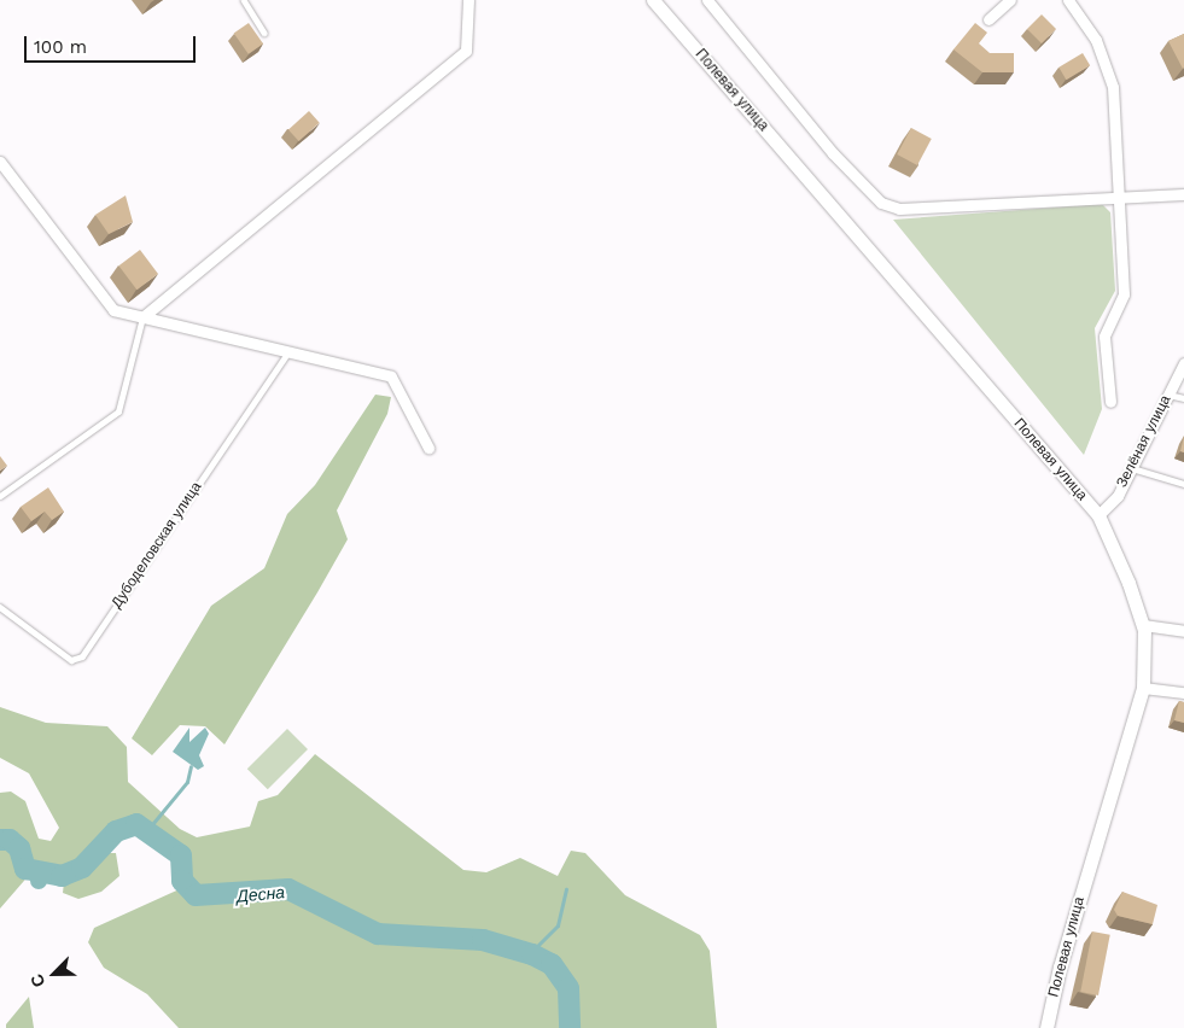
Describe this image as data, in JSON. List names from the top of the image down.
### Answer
{
  "streets": {
    "street": ["Полевая улица", "Зелёная улица"],
    "lane": ["Дубоделовская улица"]
  },
  "crossings": [
    ["Полевая улица", "Зелёная улица"]
  ],
  "water": ["Десна"],
  "scale_bar": "100 m",
  "north": "bottom left"
}
